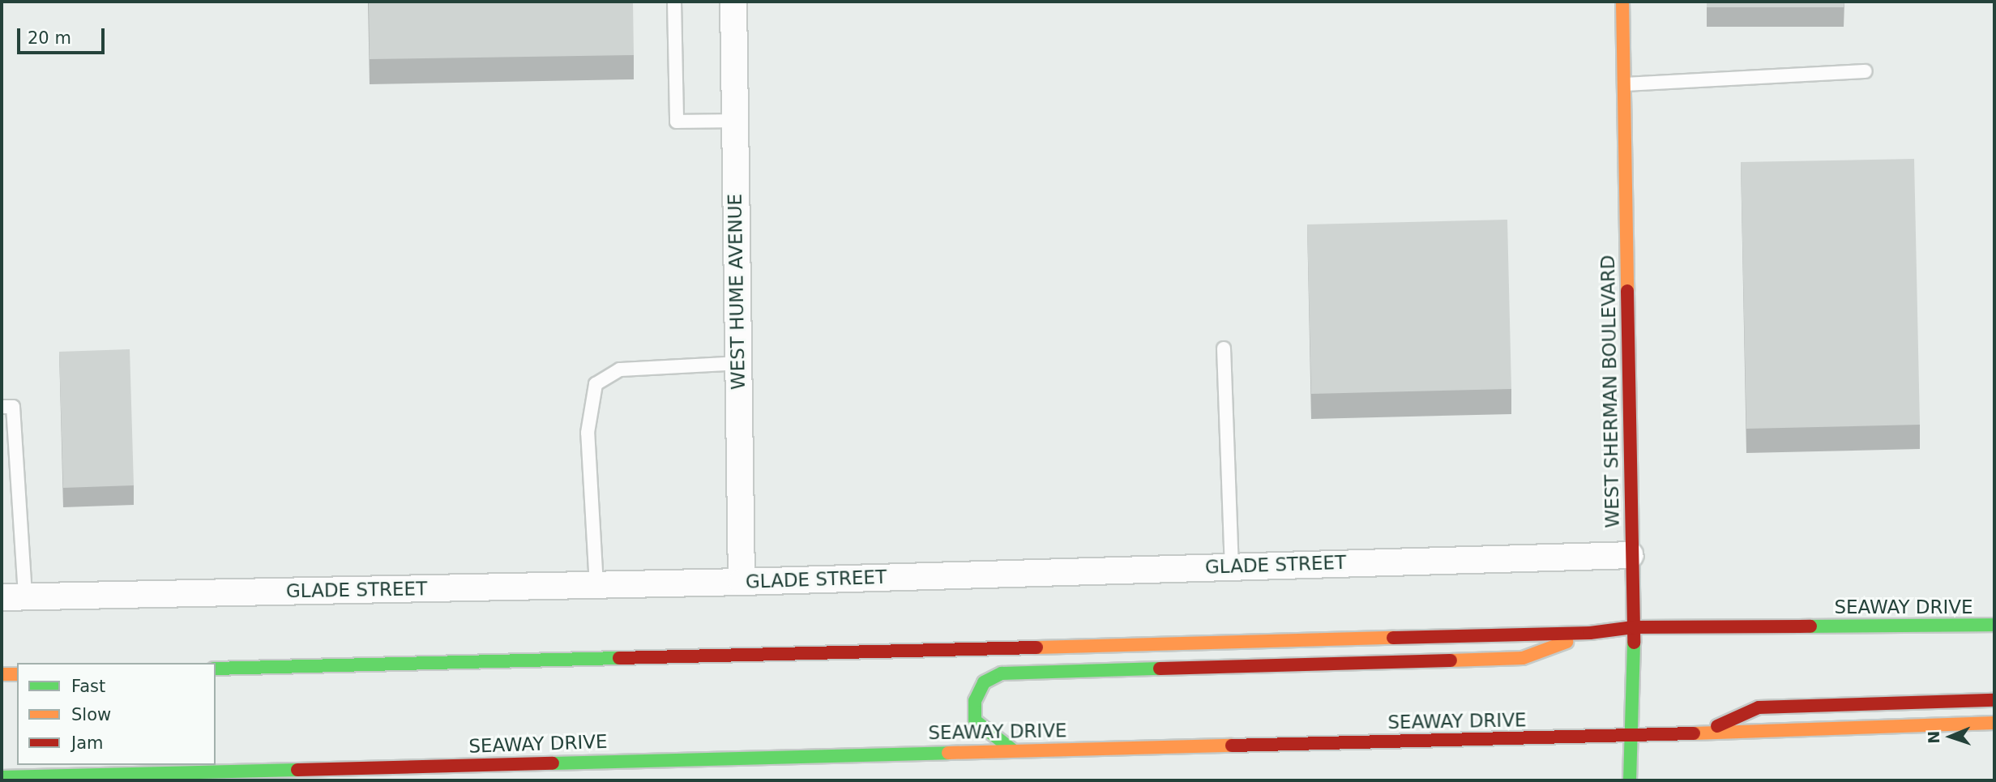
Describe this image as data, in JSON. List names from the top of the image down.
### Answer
{
  "streets": {
    "main road": ["WEST SHERMAN BOULEVARD", "SEAWAY DRIVE"],
    "street": ["WEST HUME AVENUE", "GLADE STREET"]
  },
  "crossings": [
    ["WEST HUME AVENUE", "GLADE STREET"],
    ["WEST SHERMAN BOULEVARD", "GLADE STREET"],
    ["WEST SHERMAN BOULEVARD", "SEAWAY DRIVE"]
  ],
  "legend": ["Fast", "Slow", "Jam"],
  "scale_bar": "20 m",
  "north": "left"
}
